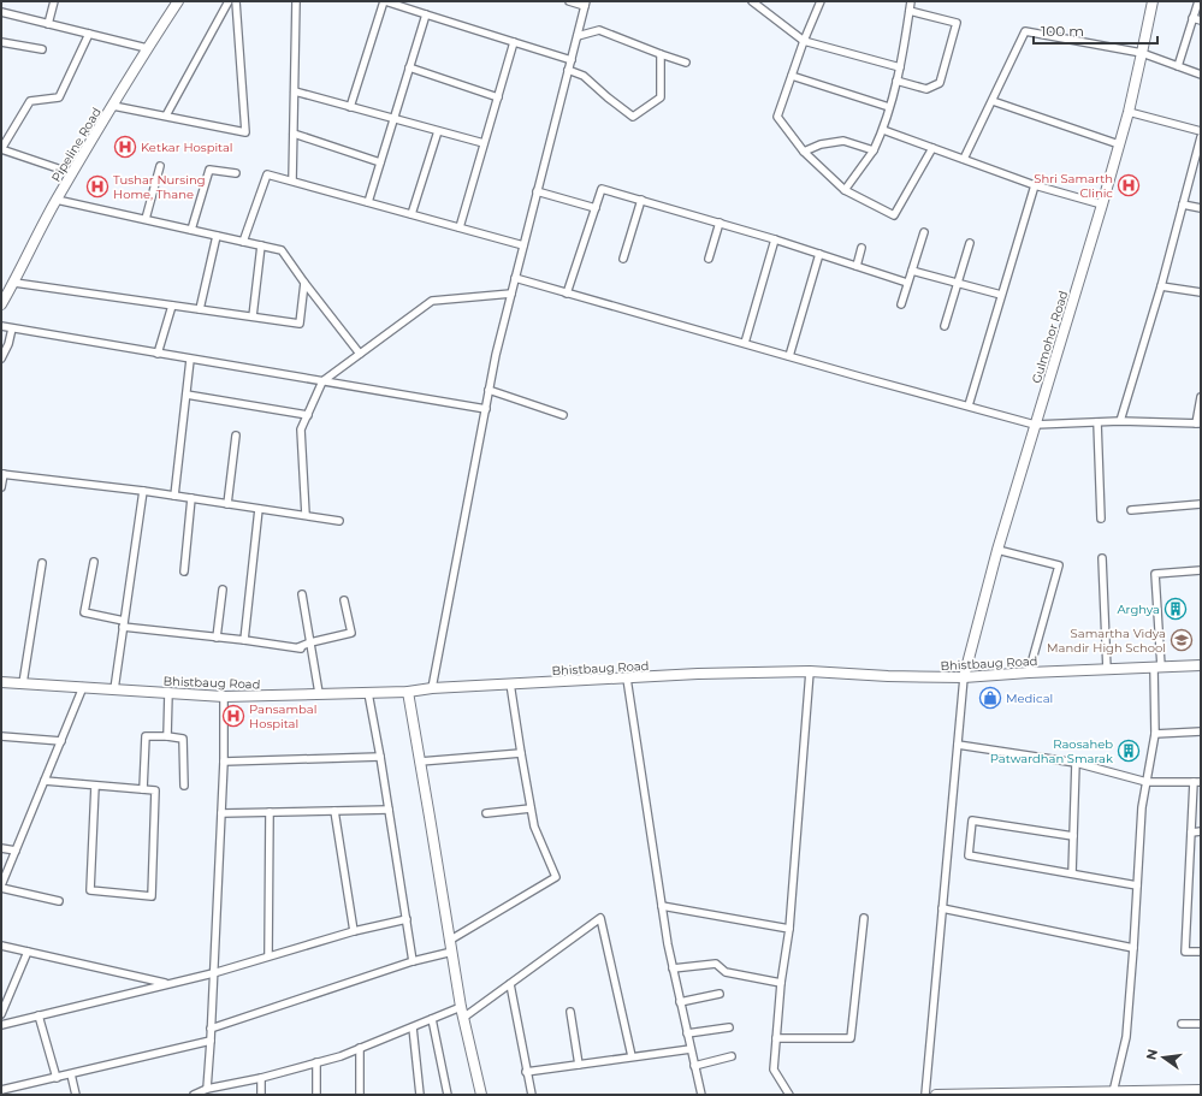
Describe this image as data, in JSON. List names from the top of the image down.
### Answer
{
  "streets": {
    "street": ["Pipeline Road", "Gulmohor Road", "Bhistbaug Road"]
  },
  "crossings": [
    ["Gulmohor Road", "Bhistbaug Road"]
  ],
  "places": {
    "hospital": [
      "Ketkar Hospital",
      "Shri Samarth Clinic",
      "Tushar Nursing Home, Thane",
      "Pansambal Hospital"
    ],
    "building": ["Arghya", "Raosaheb Patwardhan Smarak"],
    "school or university": ["Samartha Vidya Mandir High School"],
    "shop": ["Medical"]
  },
  "scale_bar": "100 m",
  "north": "left"
}
